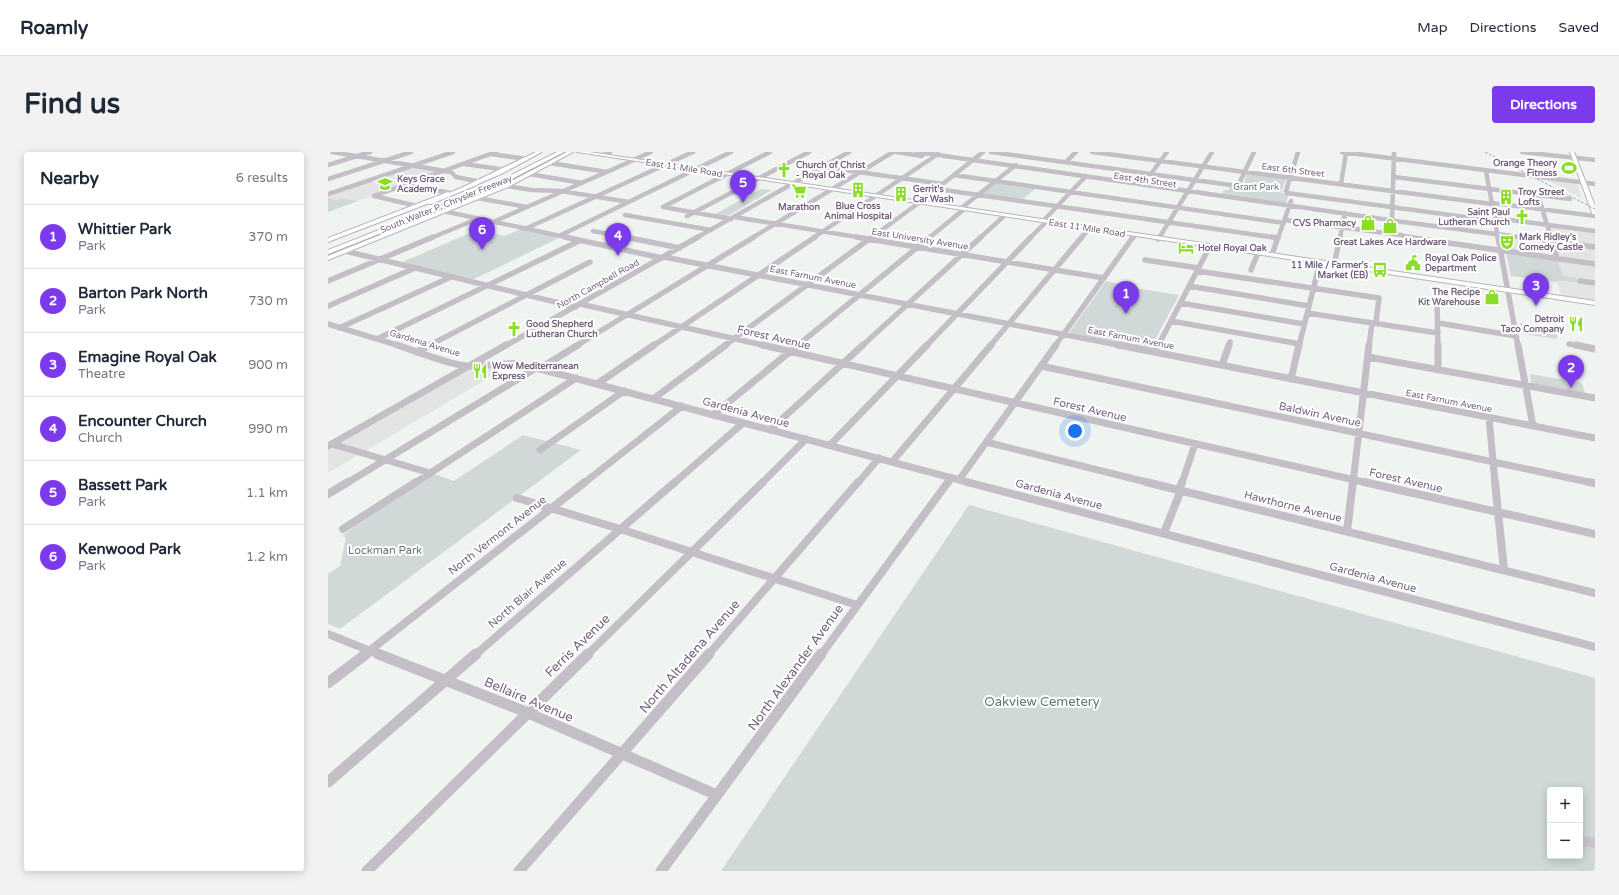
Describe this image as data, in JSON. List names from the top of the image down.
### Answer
{
  "streets": {
    "highway": ["South Walter P. Chrysler Freeway"],
    "main road": ["East 11 Mile Road"],
    "street": [
      "East 6th Street",
      "East 4th Street",
      "East University Avenue",
      "East Farnum Avenue",
      "North Campbell Road",
      "Forest Avenue",
      "Gardenia Avenue",
      "Baldwin Avenue",
      "Hawthorne Avenue",
      "North Vermont Avenue",
      "North Blair Avenue",
      "Ferris Avenue",
      "North Altadena Avenue",
      "North Alexander Avenue",
      "Bellaire Avenue"
    ]
  },
  "crossings": [
    ["East 11 Mile Road", "East University Avenue"],
    ["East 11 Mile Road", "North Campbell Road"],
    ["East 11 Mile Road", "North Alexander Avenue"],
    ["East University Avenue", "North Campbell Road"],
    ["East University Avenue", "North Alexander Avenue"],
    ["East Farnum Avenue", "North Campbell Road"],
    ["East Farnum Avenue", "North Alexander Avenue"],
    ["North Campbell Road", "Forest Avenue"],
    ["North Campbell Road", "Gardenia Avenue"],
    ["Forest Avenue", "North Alexander Avenue"],
    ["Gardenia Avenue", "North Vermont Avenue"],
    ["Gardenia Avenue", "North Blair Avenue"],
    ["Gardenia Avenue", "Ferris Avenue"],
    ["Gardenia Avenue", "North Altadena Avenue"],
    ["Gardenia Avenue", "North Alexander Avenue"],
    ["Baldwin Avenue", "North Alexander Avenue"],
    ["Hawthorne Avenue", "North Alexander Avenue"],
    ["North Vermont Avenue", "Bellaire Avenue"],
    ["North Blair Avenue", "Bellaire Avenue"],
    ["Ferris Avenue", "Bellaire Avenue"],
    ["North Altadena Avenue", "Bellaire Avenue"],
    ["North Alexander Avenue", "Bellaire Avenue"]
  ],
  "parks": ["Grant Park", "Lockman Park", "Oakview Cemetery"],
  "places": {
    "sports": ["Orange Theory Fitness"],
    "church": ["Church of Christ - Royal Oak", "Saint Paul Lutheran Church", "Good Shepherd Lutheran Church"],
    "school or university": ["Keys Grace Academy"],
    "building": ["Blue Cross Animal Hospital", "Gerrit's Car Wash", "Troy Street Lofts"],
    "supermarket": ["Marathon"],
    "shop": ["CVS Pharmacy", "Great Lakes Ace Hardware", "The Recipe Kit Warehouse"],
    "theatre": ["Mark Ridley's Comedy Castle"],
    "hotel": ["Hotel Royal Oak"],
    "public building": ["Royal Oak Police Department"],
    "bus stop": ["11 Mile / Farmer's Market (EB)"],
    "restaurant": ["Detroit Taco Company", "Wow Mediterranean Express"]
  },
  "page": {
    "header": "Roamly",
    "nav": ["Map", "Directions", "Saved"],
    "buttons": "Directions",
    "title": "Find us",
    "heading": ["Nearby", "6 results"],
    "pins": [
      "5",
      "6",
      "4",
      "3",
      "1",
      "2"
    ],
    "list": [
      {
        "mark": "1",
        "name": "Whittier Park",
        "note": "Park",
        "value": "370 m"
      },
      {
        "mark": "2",
        "name": "Barton Park North",
        "note": "Park",
        "value": "730 m"
      },
      {
        "mark": "3",
        "name": "Emagine Royal Oak",
        "note": "Theatre",
        "value": "900 m"
      },
      {
        "mark": "4",
        "name": "Encounter Church",
        "note": "Church",
        "value": "990 m"
      },
      {
        "mark": "5",
        "name": "Bassett Park",
        "note": "Park",
        "value": "1.1 km"
      },
      {
        "mark": "6",
        "name": "Kenwood Park",
        "note": "Park",
        "value": "1.2 km"
      }
    ],
    "map_buttons": ["+", "−"]
  }
}
